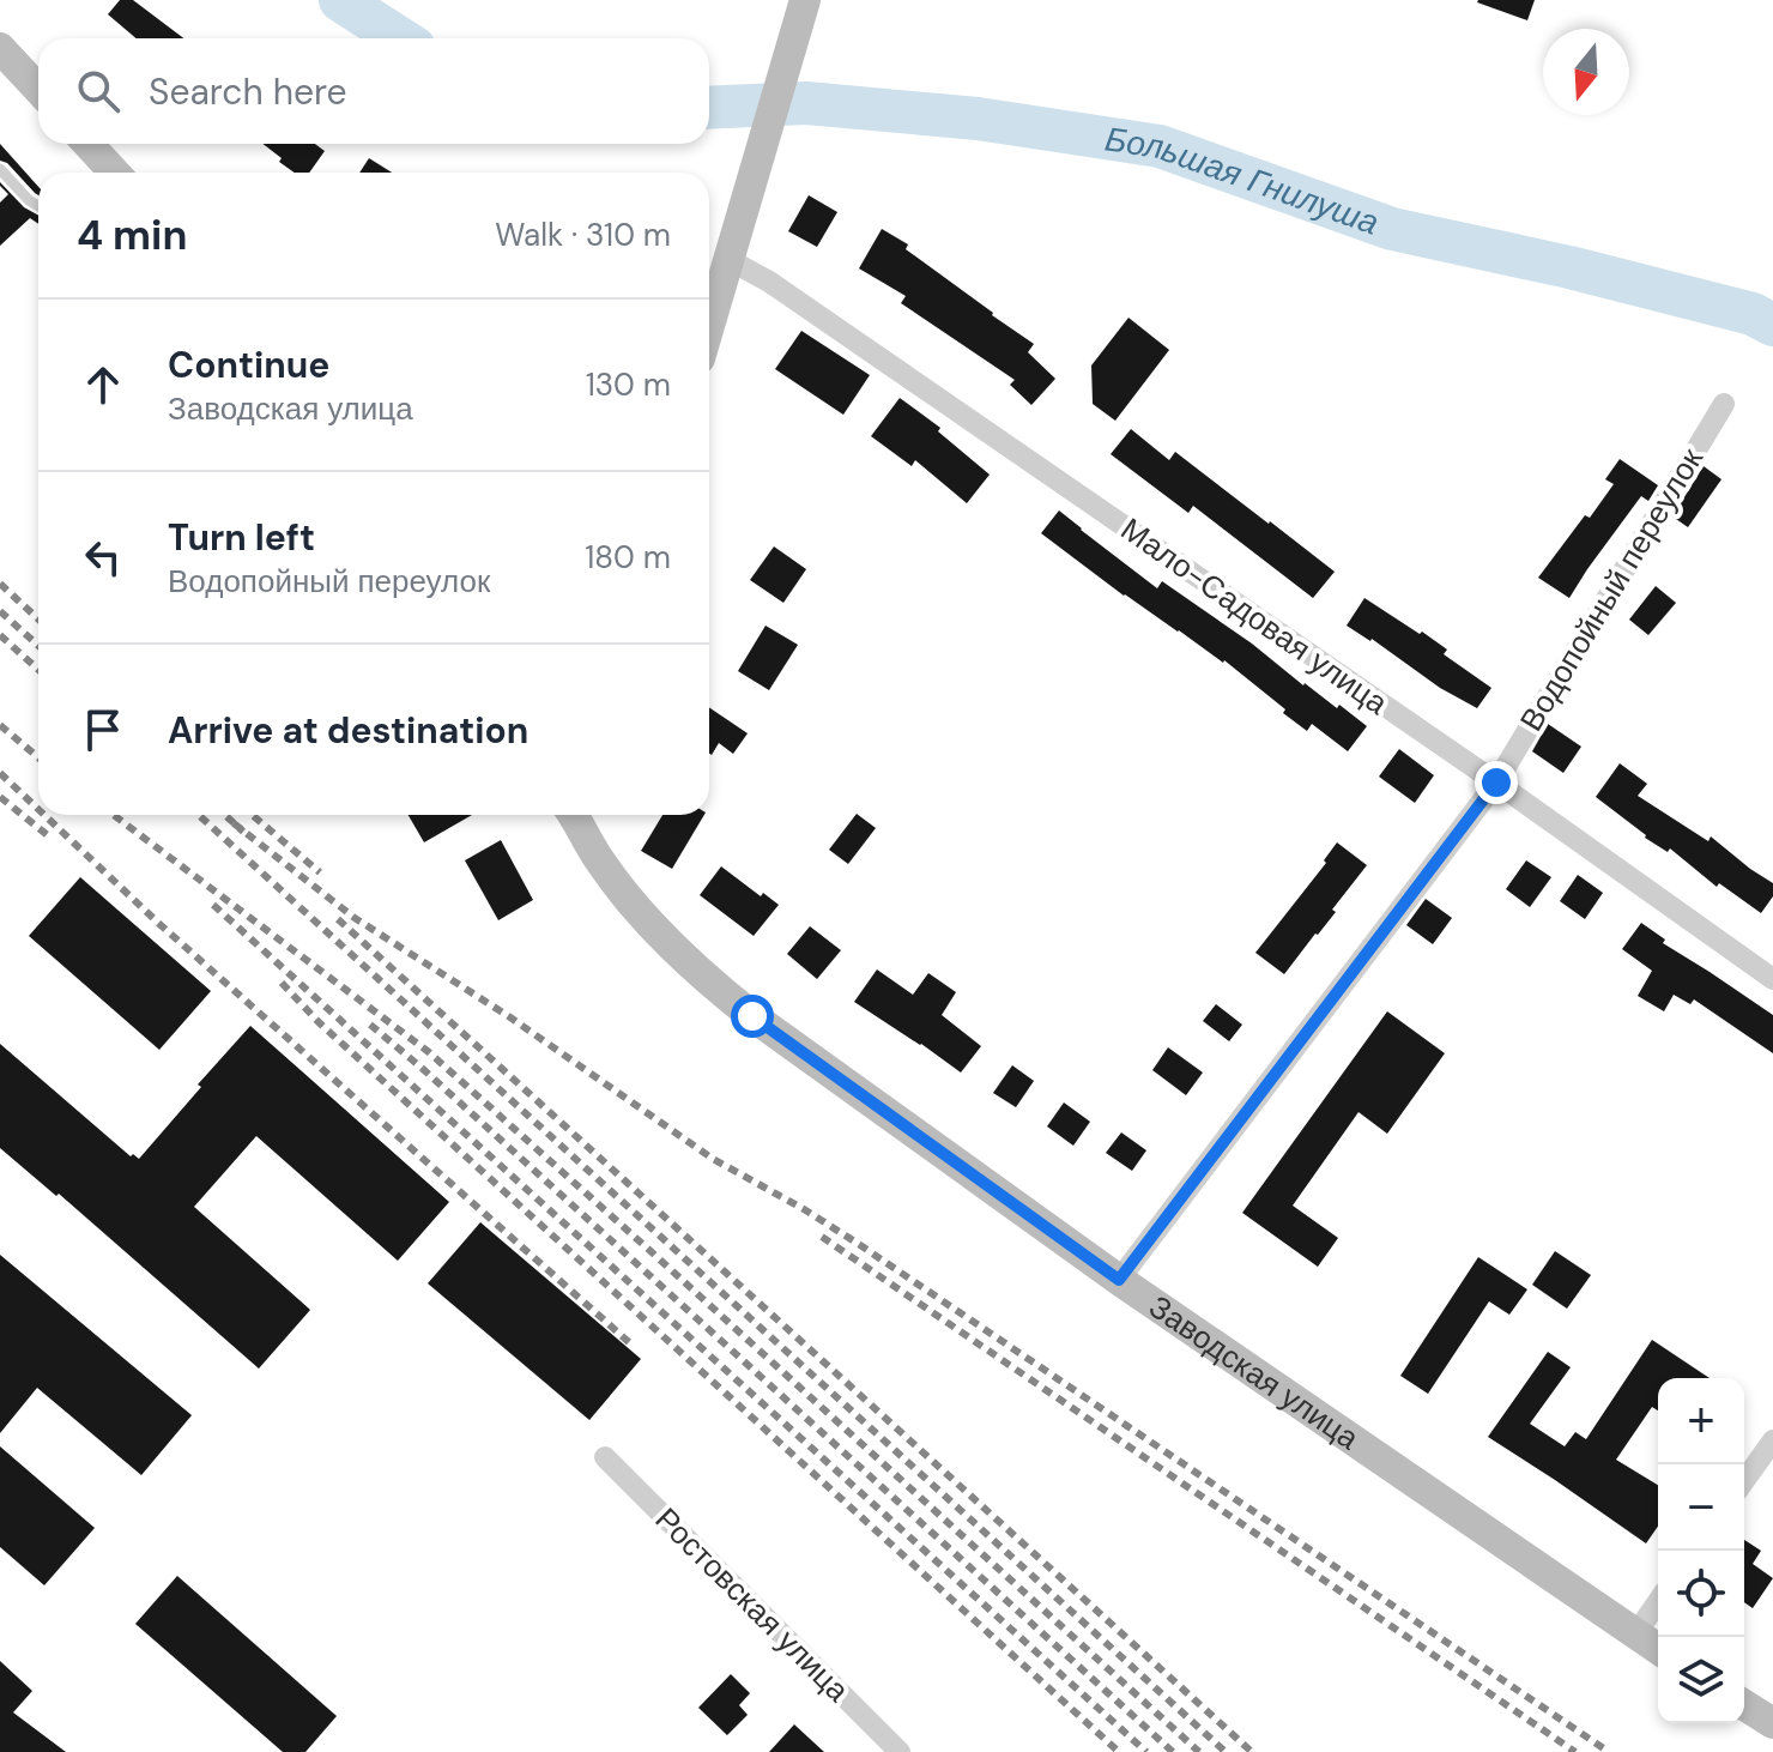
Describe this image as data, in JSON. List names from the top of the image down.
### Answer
{
  "streets": {
    "main road": ["Заводская улица"],
    "street": ["Водопойный переулок", "Мало-Садовая улица", "Ростовская улица"]
  },
  "crossings": [
    ["Водопойный переулок", "Мало-Садовая улица"],
    ["Водопойный переулок", "Заводская улица"]
  ],
  "water": ["Большая Гнилуша"],
  "north": "bottom",
  "page": {
    "search": "Search here",
    "heading": ["4 min", "Walk · 310 m"],
    "list": [
      ["Continue", "Заводская улица", "130 m"],
      ["Turn left", "Водопойный переулок", "180 m"],
      "Arrive at destination"
    ],
    "map_buttons": ["+", "−"]
  }
}
